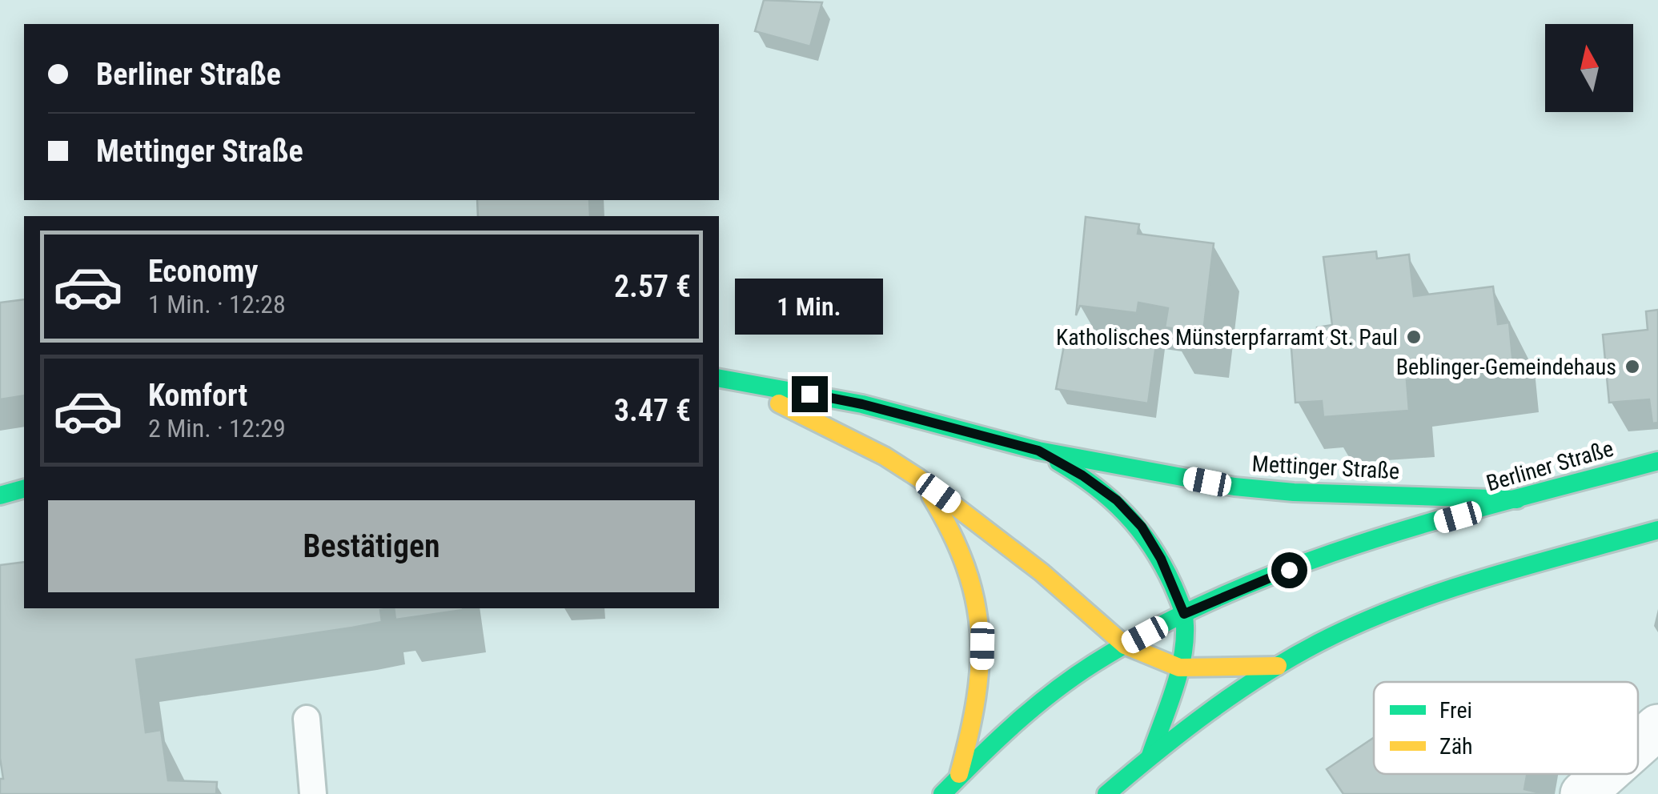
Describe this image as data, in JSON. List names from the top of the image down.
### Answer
{
  "streets": {
    "main road": ["Berliner Straße", "Mettinger Straße"]
  },
  "crossings": [
    ["Berliner Straße", "Mettinger Straße"]
  ],
  "places": ["Katholisches Münsterpfarramt St. Paul", "Beblinger-Gemeindehaus"],
  "legend": ["Frei", "Zäh"],
  "north": "top",
  "page": {
    "banner": ["Berliner Straße", "Mettinger Straße"],
    "list": [
      {
        "name": "Economy",
        "note": "1 Min. · 12:28",
        "value": "2.57 €"
      },
      {
        "name": "Komfort",
        "note": "2 Min. · 12:29",
        "value": "3.47 €"
      }
    ],
    "bubble": "1 Min.",
    "buttons": "Bestätigen"
  }
}
